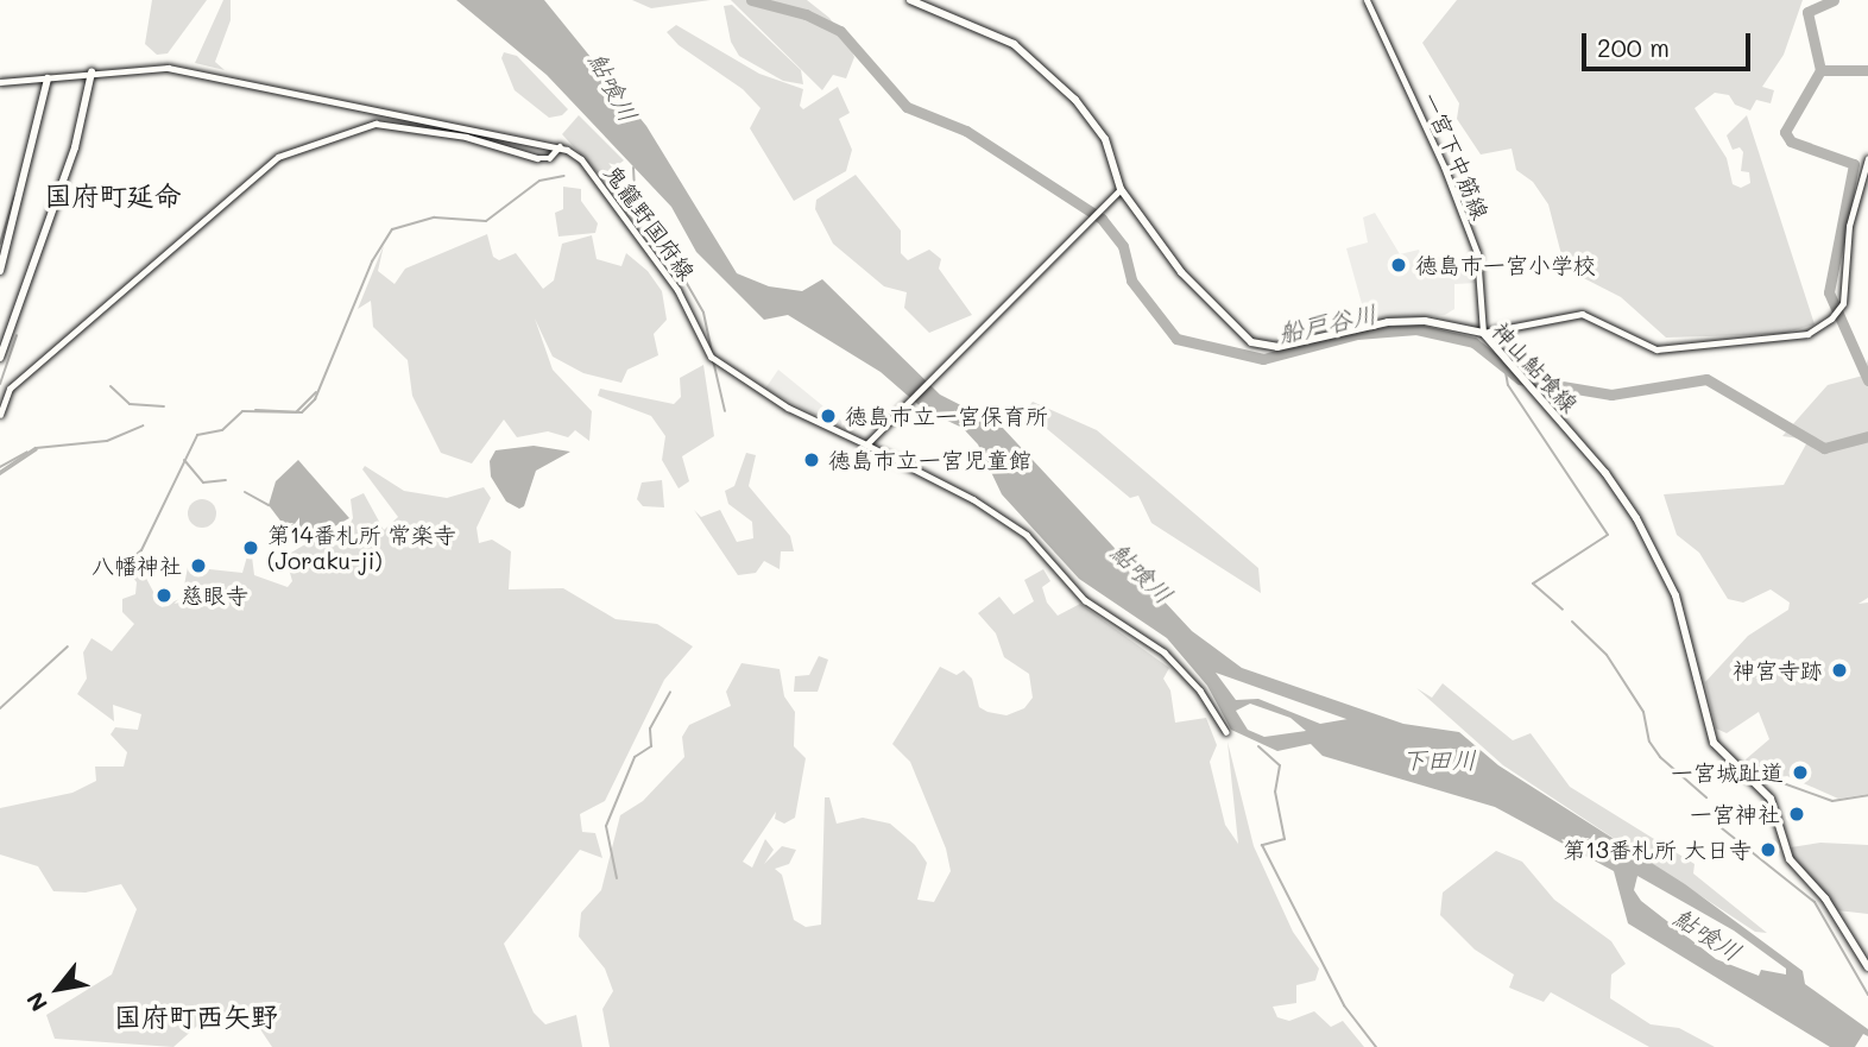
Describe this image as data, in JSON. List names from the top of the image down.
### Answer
{
  "streets": {
    "main road": ["一宮下中筋線", "鬼籠野国府線", "神山鮎喰線"]
  },
  "crossings": [
    ["一宮下中筋線", "神山鮎喰線"]
  ],
  "districts": ["国府町延命", "国府町西矢野"],
  "water": ["鮎喰川", "船戸谷川", "下田川"],
  "places": [
    "徳島市一宮小学校",
    "徳島市立一宮保育所",
    "徳島市立一宮児童館",
    "第14番札所 常楽寺 (Joraku-ji)",
    "八幡神社",
    "慈眼寺",
    "神宮寺跡",
    "一宮城趾道",
    "一宮神社",
    "第13番札所 大日寺"
  ],
  "scale_bar": "200 m",
  "north": "bottom left"
}
